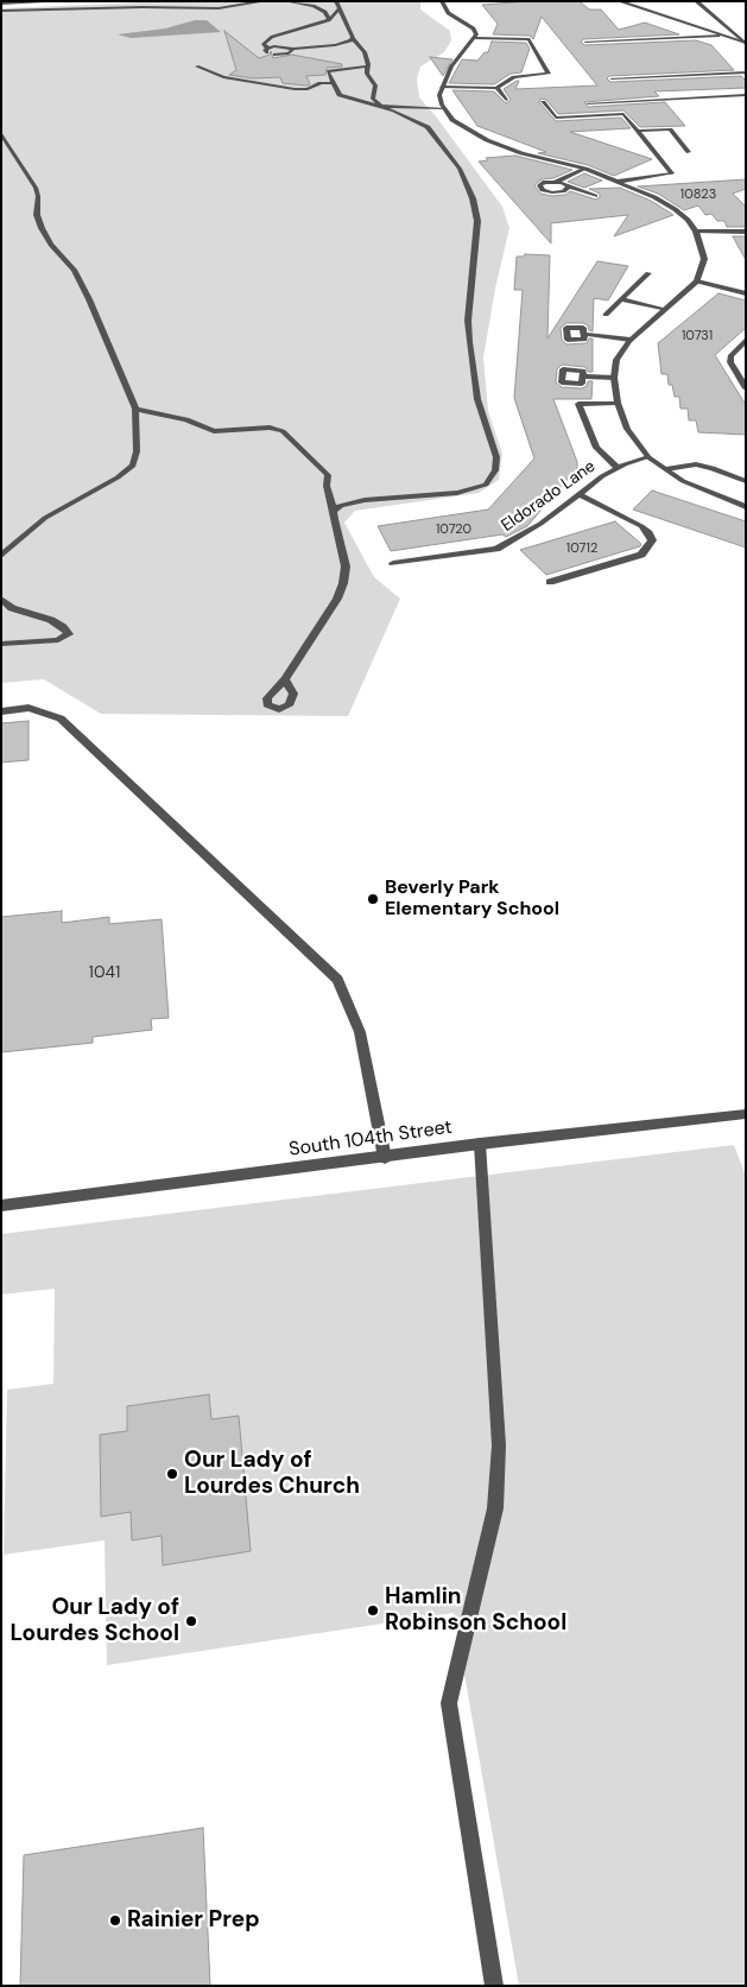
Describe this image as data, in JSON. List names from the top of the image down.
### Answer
{
  "streets": {
    "street": ["Eldorado Lane", "South 104th Street"]
  },
  "places": [
    "Beverly Park Elementary School",
    "Our Lady of Lourdes Church",
    "Hamlin Robinson School",
    "Our Lady of Lourdes School",
    "Rainier Prep"
  ],
  "house_numbers": [
    "10823",
    "10731",
    "10720",
    "10712",
    "1041"
  ]
}
